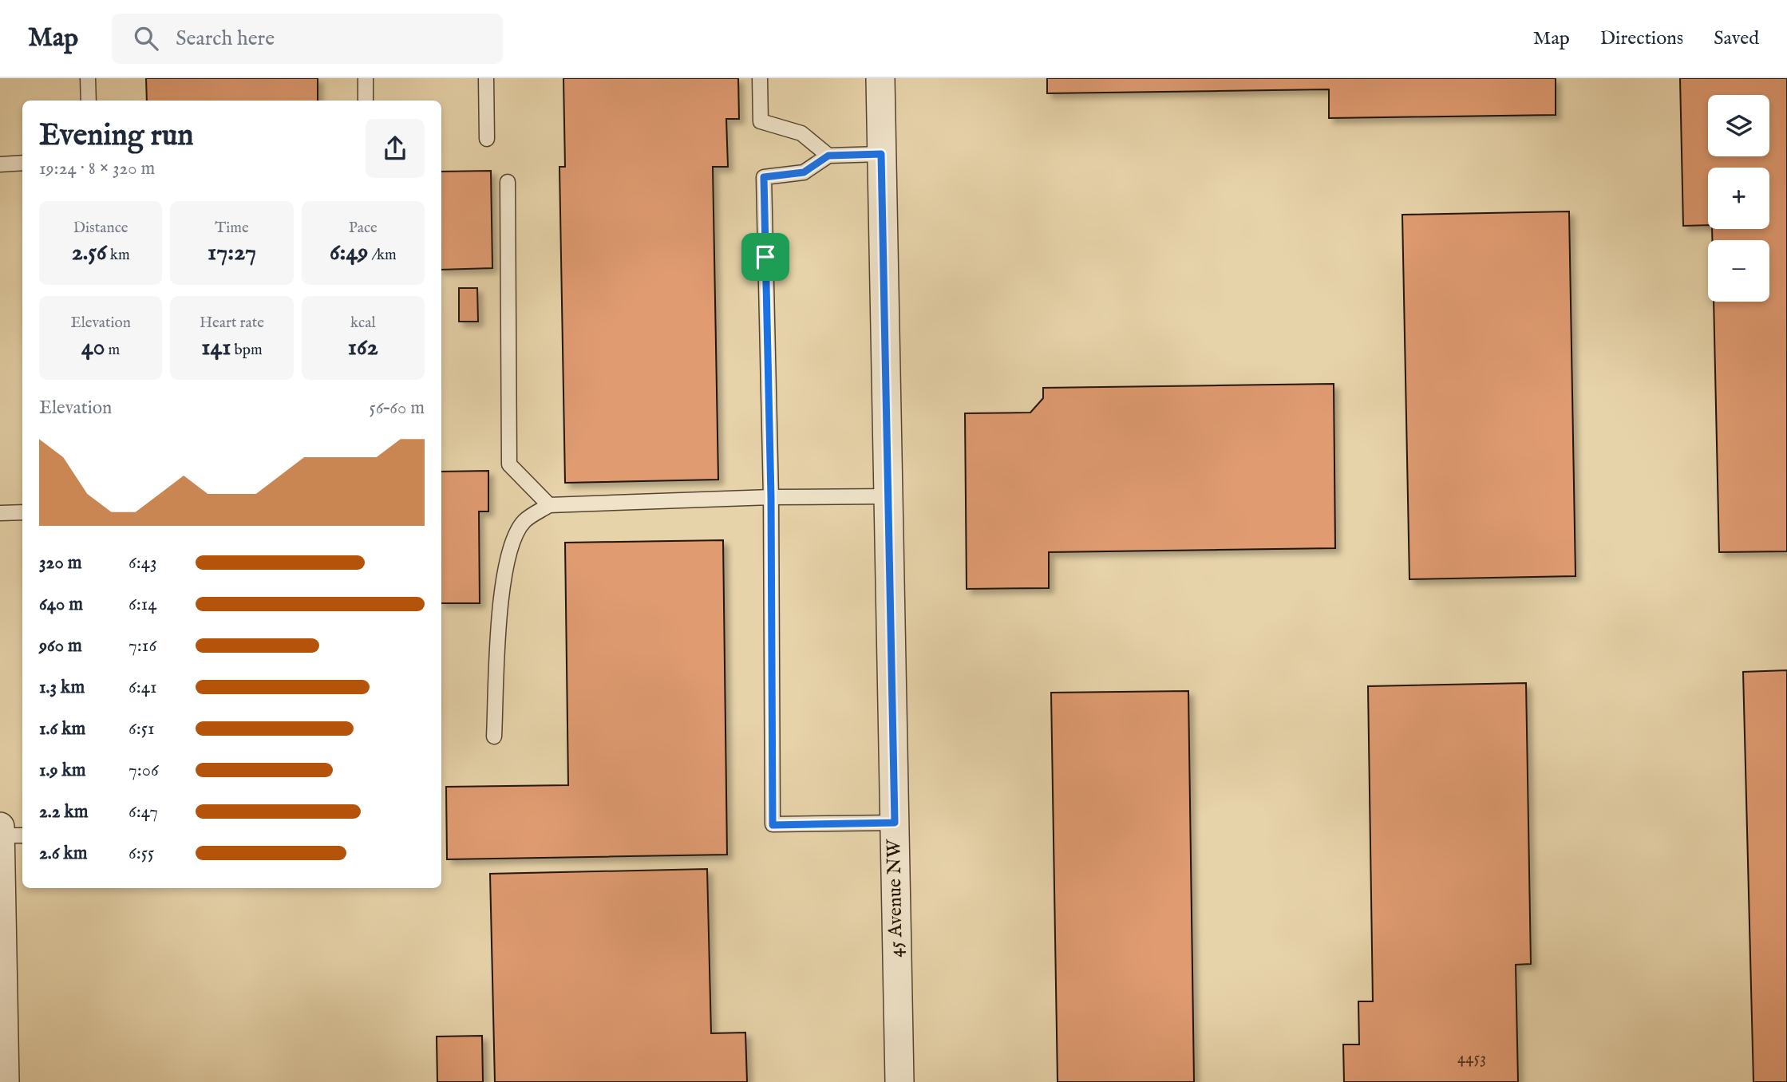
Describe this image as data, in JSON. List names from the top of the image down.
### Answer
{
  "streets": {
    "street": ["45 Avenue NW"]
  },
  "house_numbers": ["4453"],
  "page": {
    "header": "Map",
    "search": "Search here",
    "nav": ["Map", "Directions", "Saved"],
    "map_buttons": ["+", "−"],
    "heading": ["Evening run", "19:24 · 8 × 320 m"],
    "stats": [
      ["Distance", "2.56 km"],
      ["Time", "17:27"],
      ["Pace", "6:49 /km"],
      ["Elevation", "40 m"],
      ["Heart rate", "141 bpm"],
      ["kcal", "162"]
    ],
    "chart": ["Elevation", "56–60 m"],
    "list": [
      {
        "name": "320 m",
        "note": "6:43"
      },
      {
        "name": "640 m",
        "note": "6:14"
      },
      {
        "name": "960 m",
        "note": "7:16"
      },
      {
        "name": "1.3 km",
        "note": "6:41"
      },
      {
        "name": "1.6 km",
        "note": "6:51"
      },
      {
        "name": "1.9 km",
        "note": "7:06"
      },
      {
        "name": "2.2 km",
        "note": "6:47"
      },
      {
        "name": "2.6 km",
        "note": "6:55"
      }
    ]
  }
}
